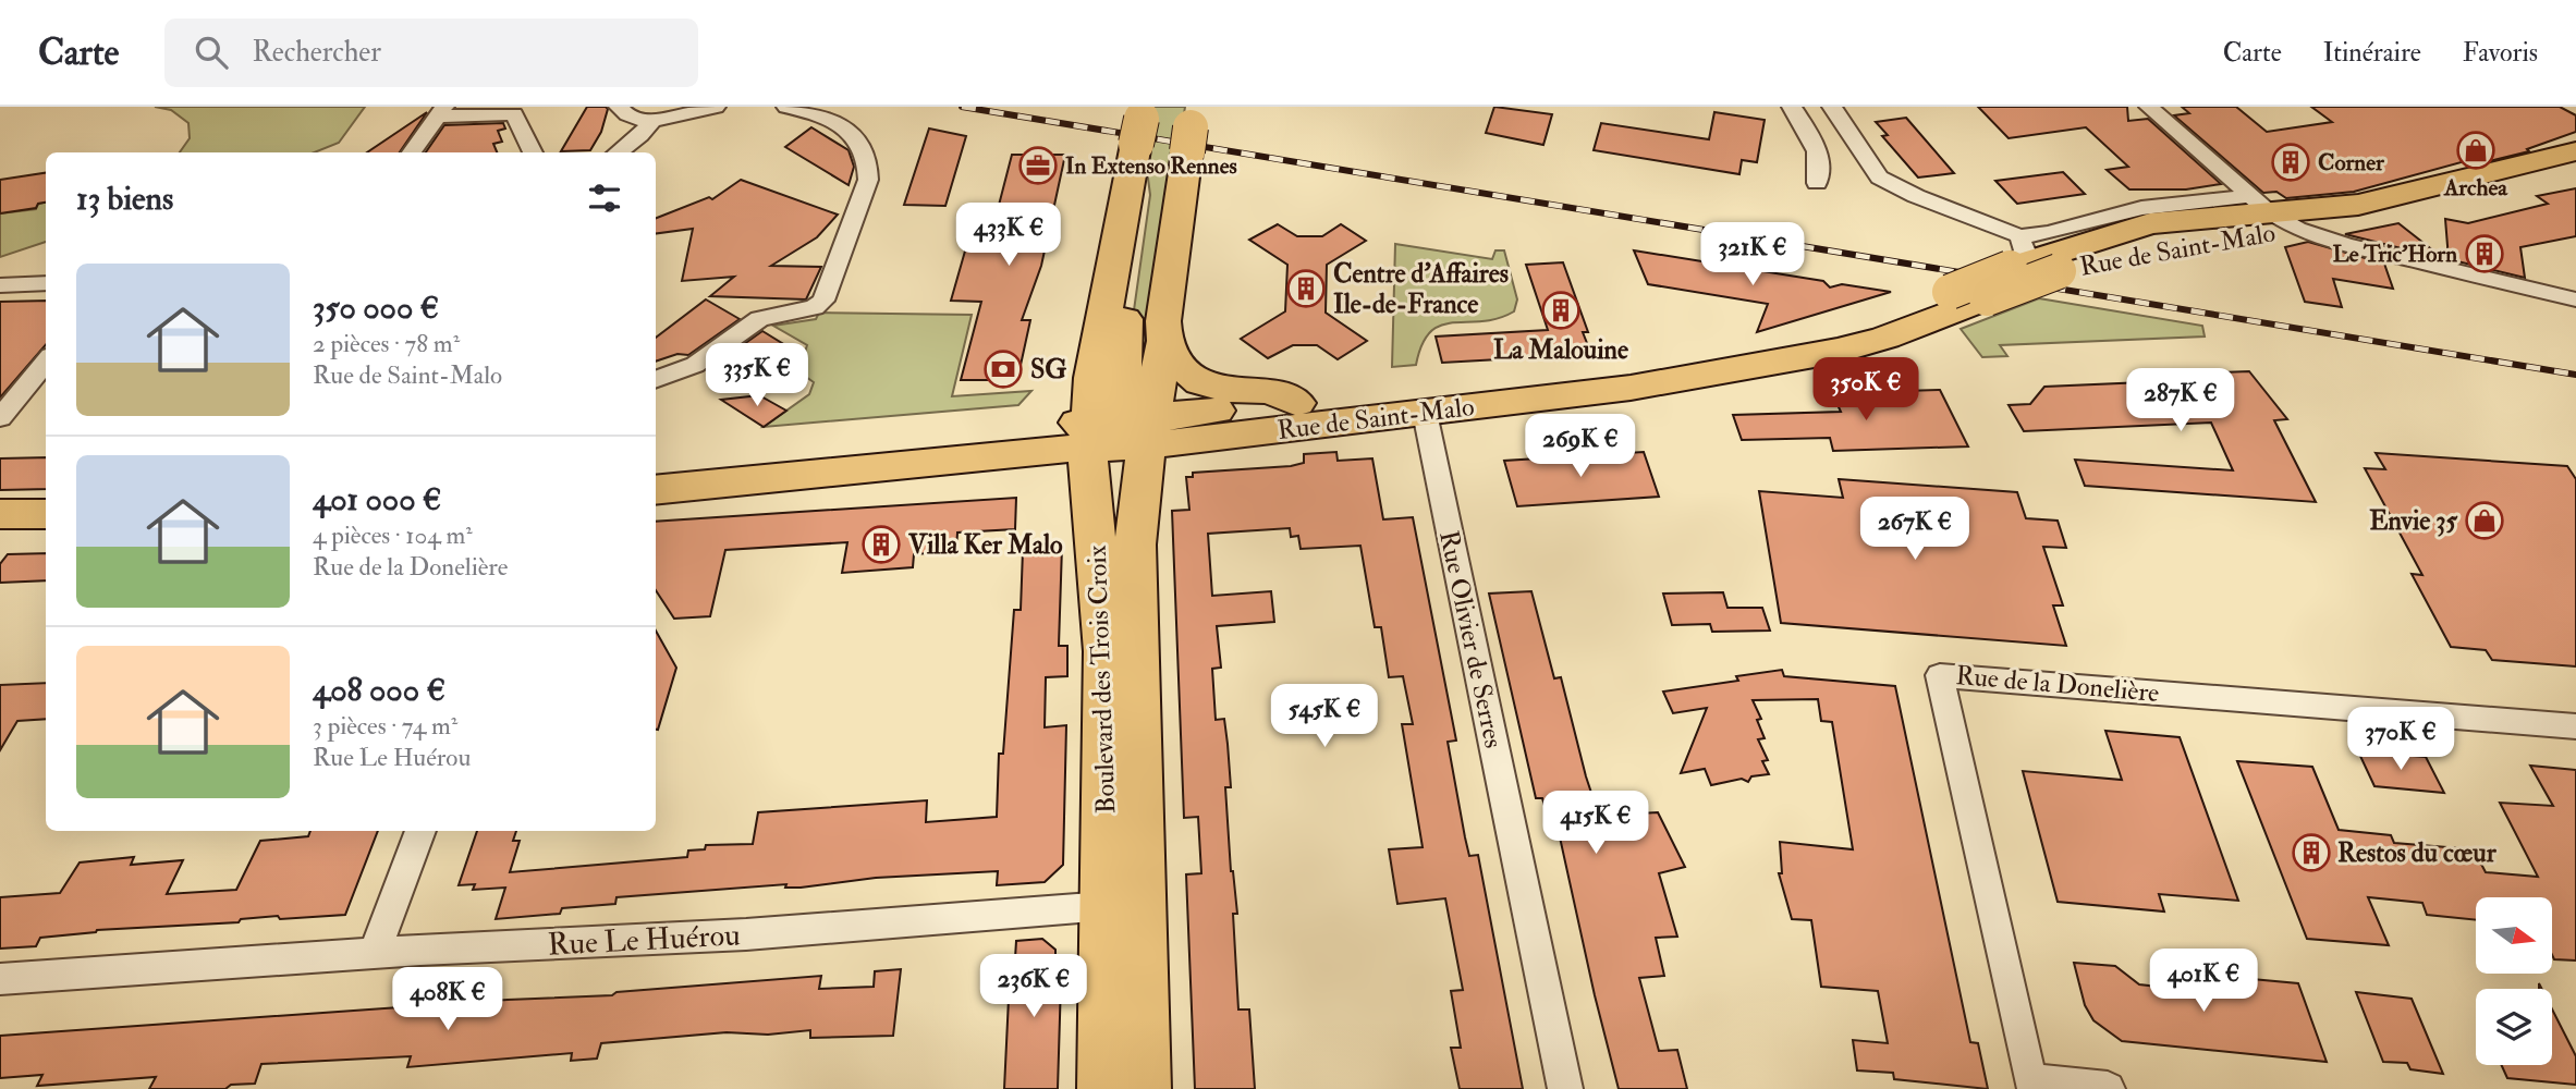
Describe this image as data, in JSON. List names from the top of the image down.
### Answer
{
  "streets": {
    "main road": ["Rue de Saint-Malo", "Boulevard des Trois Croix"],
    "street": ["Rue Olivier de Serres", "Rue de la Donelière", "Rue Le Huérou"]
  },
  "crossings": [
    ["Rue de Saint-Malo", "Rue Olivier de Serres"],
    ["Rue de Saint-Malo", "Boulevard des Trois Croix"],
    ["Boulevard des Trois Croix", "Rue Le Huérou"]
  ],
  "places": {
    "shop": ["Archea", "Envie 35"],
    "building": [
      "Corner",
      "Le Tric'Horn",
      "Centre d'Affaires Ile-de-France",
      "La Malouine",
      "Villa Ker Malo",
      "Restos du cœur"
    ],
    "office": ["In Extenso Rennes"],
    "bank": ["SG"]
  },
  "north": "right",
  "page": {
    "header": "Carte",
    "search": "Rechercher",
    "nav": ["Carte", "Itinéraire", "Favoris"],
    "heading": "13 biens",
    "price": [
      "433K €",
      "321K €",
      "335K €",
      "350K €",
      "287K €",
      "269K €",
      "267K €",
      "545K €",
      "370K €",
      "415K €",
      "401K €",
      "236K €",
      "408K €"
    ],
    "list": [
      {
        "name": "350 000 €",
        "note": "2 pièces · 78 m² · Rue de Saint-Malo"
      },
      {
        "name": "401 000 €",
        "note": "4 pièces · 104 m² · Rue de la Donelière"
      },
      {
        "name": "408 000 €",
        "note": "3 pièces · 74 m² · Rue Le Huérou"
      }
    ]
  }
}
